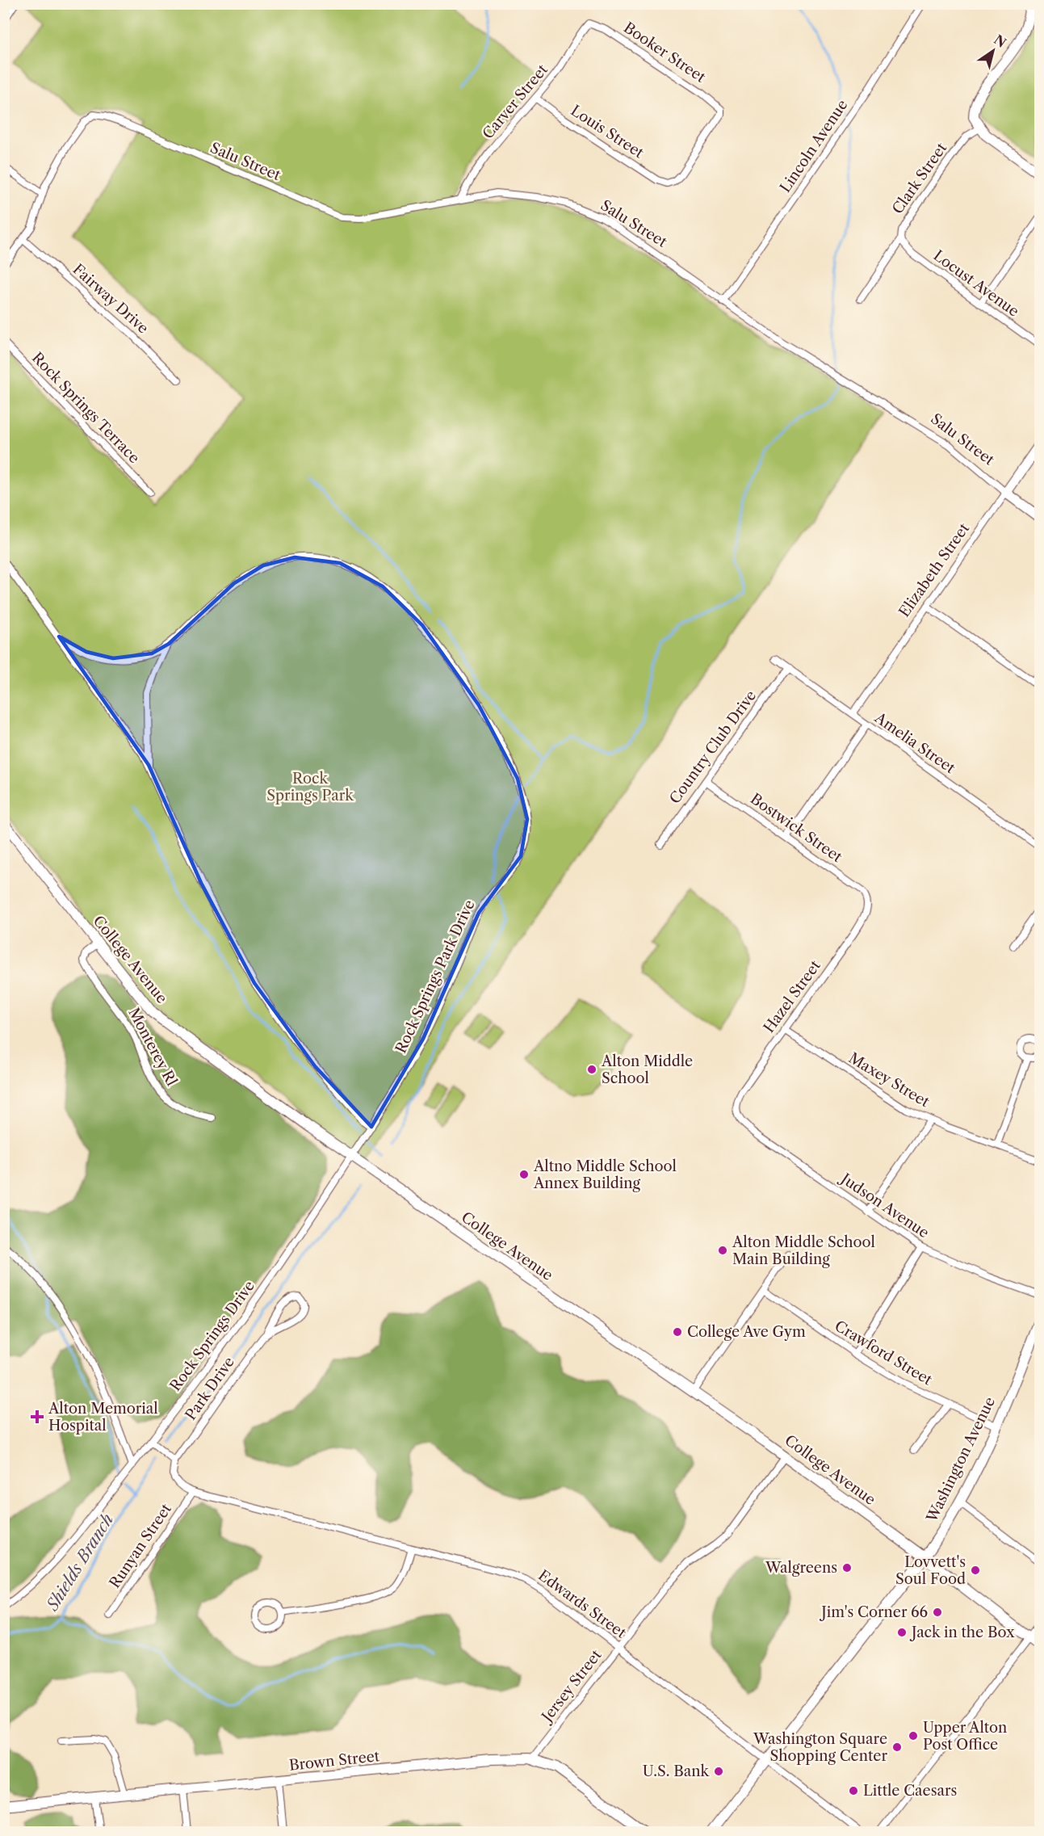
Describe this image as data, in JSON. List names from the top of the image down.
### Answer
{
  "streets": {
    "main road": [
      "Salu Street",
      "Elizabeth Street",
      "College Avenue",
      "Washington Avenue",
      "Brown Street"
    ],
    "street": [
      "Booker Street",
      "Carver Street",
      "Louis Street",
      "Lincoln Avenue",
      "Clark Street",
      "Locust Avenue",
      "Fairway Drive",
      "Rock Springs Terrace",
      "Amelia Street",
      "Country Club Drive",
      "Bostwick Street",
      "Rock Springs Park Drive",
      "Hazel Street",
      "Monterey Rl",
      "Maxey Street",
      "Judson Avenue",
      "Rock Springs Drive",
      "Crawford Street",
      "Park Drive",
      "Runyan Street",
      "Edwards Street",
      "Jersey Street"
    ]
  },
  "crossings": [
    ["Booker Street", "Carver Street"],
    ["Booker Street", "Louis Street"],
    ["Carver Street", "Louis Street"],
    ["Carver Street", "Salu Street"],
    ["Lincoln Avenue", "Salu Street"],
    ["Salu Street", "Elizabeth Street"],
    ["Clark Street", "Locust Avenue"],
    ["Elizabeth Street", "Amelia Street"],
    ["Amelia Street", "Country Club Drive"],
    ["Country Club Drive", "Bostwick Street"],
    ["Bostwick Street", "Hazel Street"],
    ["College Avenue", "Rock Springs Park Drive"],
    ["College Avenue", "Monterey Rl"],
    ["College Avenue", "Rock Springs Drive"],
    ["College Avenue", "Washington Avenue"],
    ["College Avenue", "Jersey Street"],
    ["Rock Springs Park Drive", "Rock Springs Drive"],
    ["Hazel Street", "Maxey Street"],
    ["Hazel Street", "Judson Avenue"],
    ["Crawford Street", "Washington Avenue"],
    ["Park Drive", "Edwards Street"],
    ["Washington Avenue", "Edwards Street"],
    ["Runyan Street", "Edwards Street"],
    ["Edwards Street", "Jersey Street"],
    ["Jersey Street", "Brown Street"]
  ],
  "water": ["Shields Branch"],
  "parks": ["Rock Springs Park"],
  "places": {
    "other": [
      "Alton Middle School",
      "Altno Middle School Annex Building",
      "Alton Middle School Main Building",
      "College Ave Gym",
      "Walgreens",
      "Lovvett's Soul Food",
      "Jim's Corner 66",
      "Jack in the Box",
      "Upper Alton Post Office",
      "Washington Square Shopping Center",
      "U.S. Bank",
      "Little Caesars"
    ],
    "health": ["Alton Memorial Hospital"]
  },
  "north": "top right"
}
